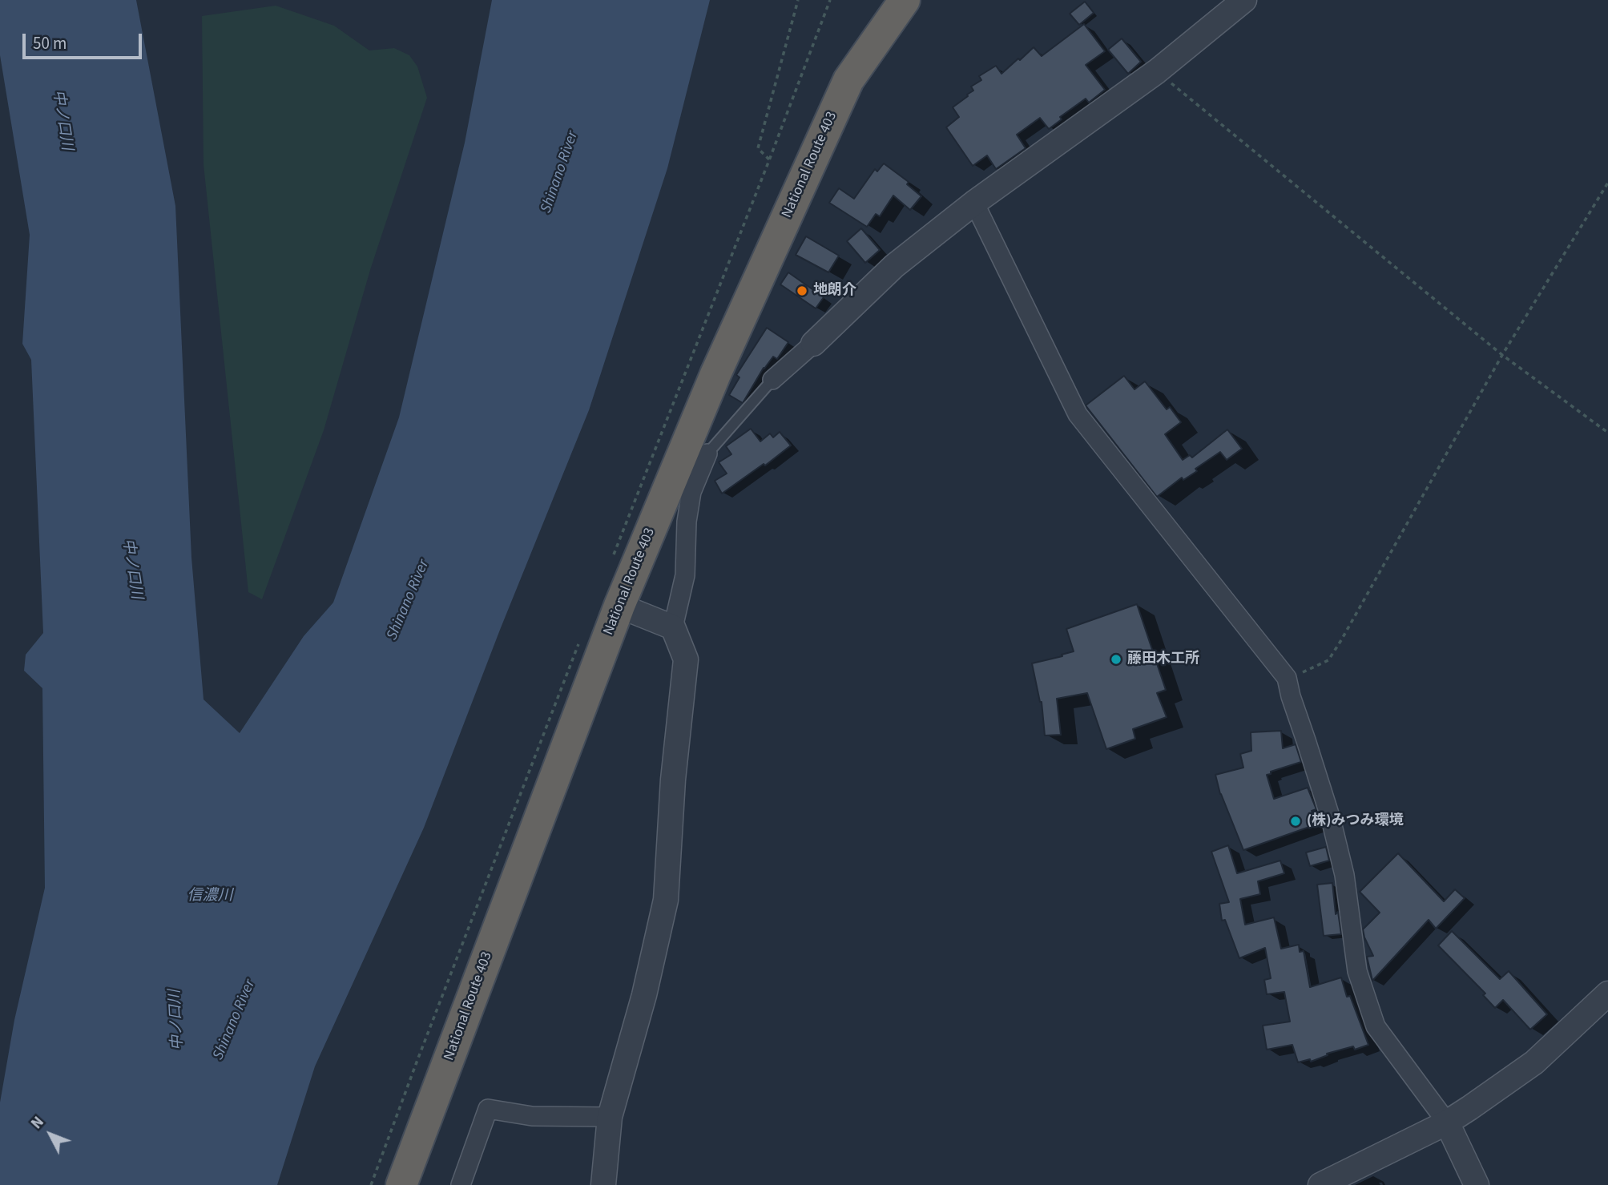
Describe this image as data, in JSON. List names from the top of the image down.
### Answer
{
  "streets": {
    "highway": ["National Route 403"]
  },
  "water": ["中ノ口川", "Shinano River", "信濃川"],
  "places": ["地朗介", "藤田木工所", "(株)みつみ環境"],
  "scale_bar": "50 m",
  "north": "top left"
}
